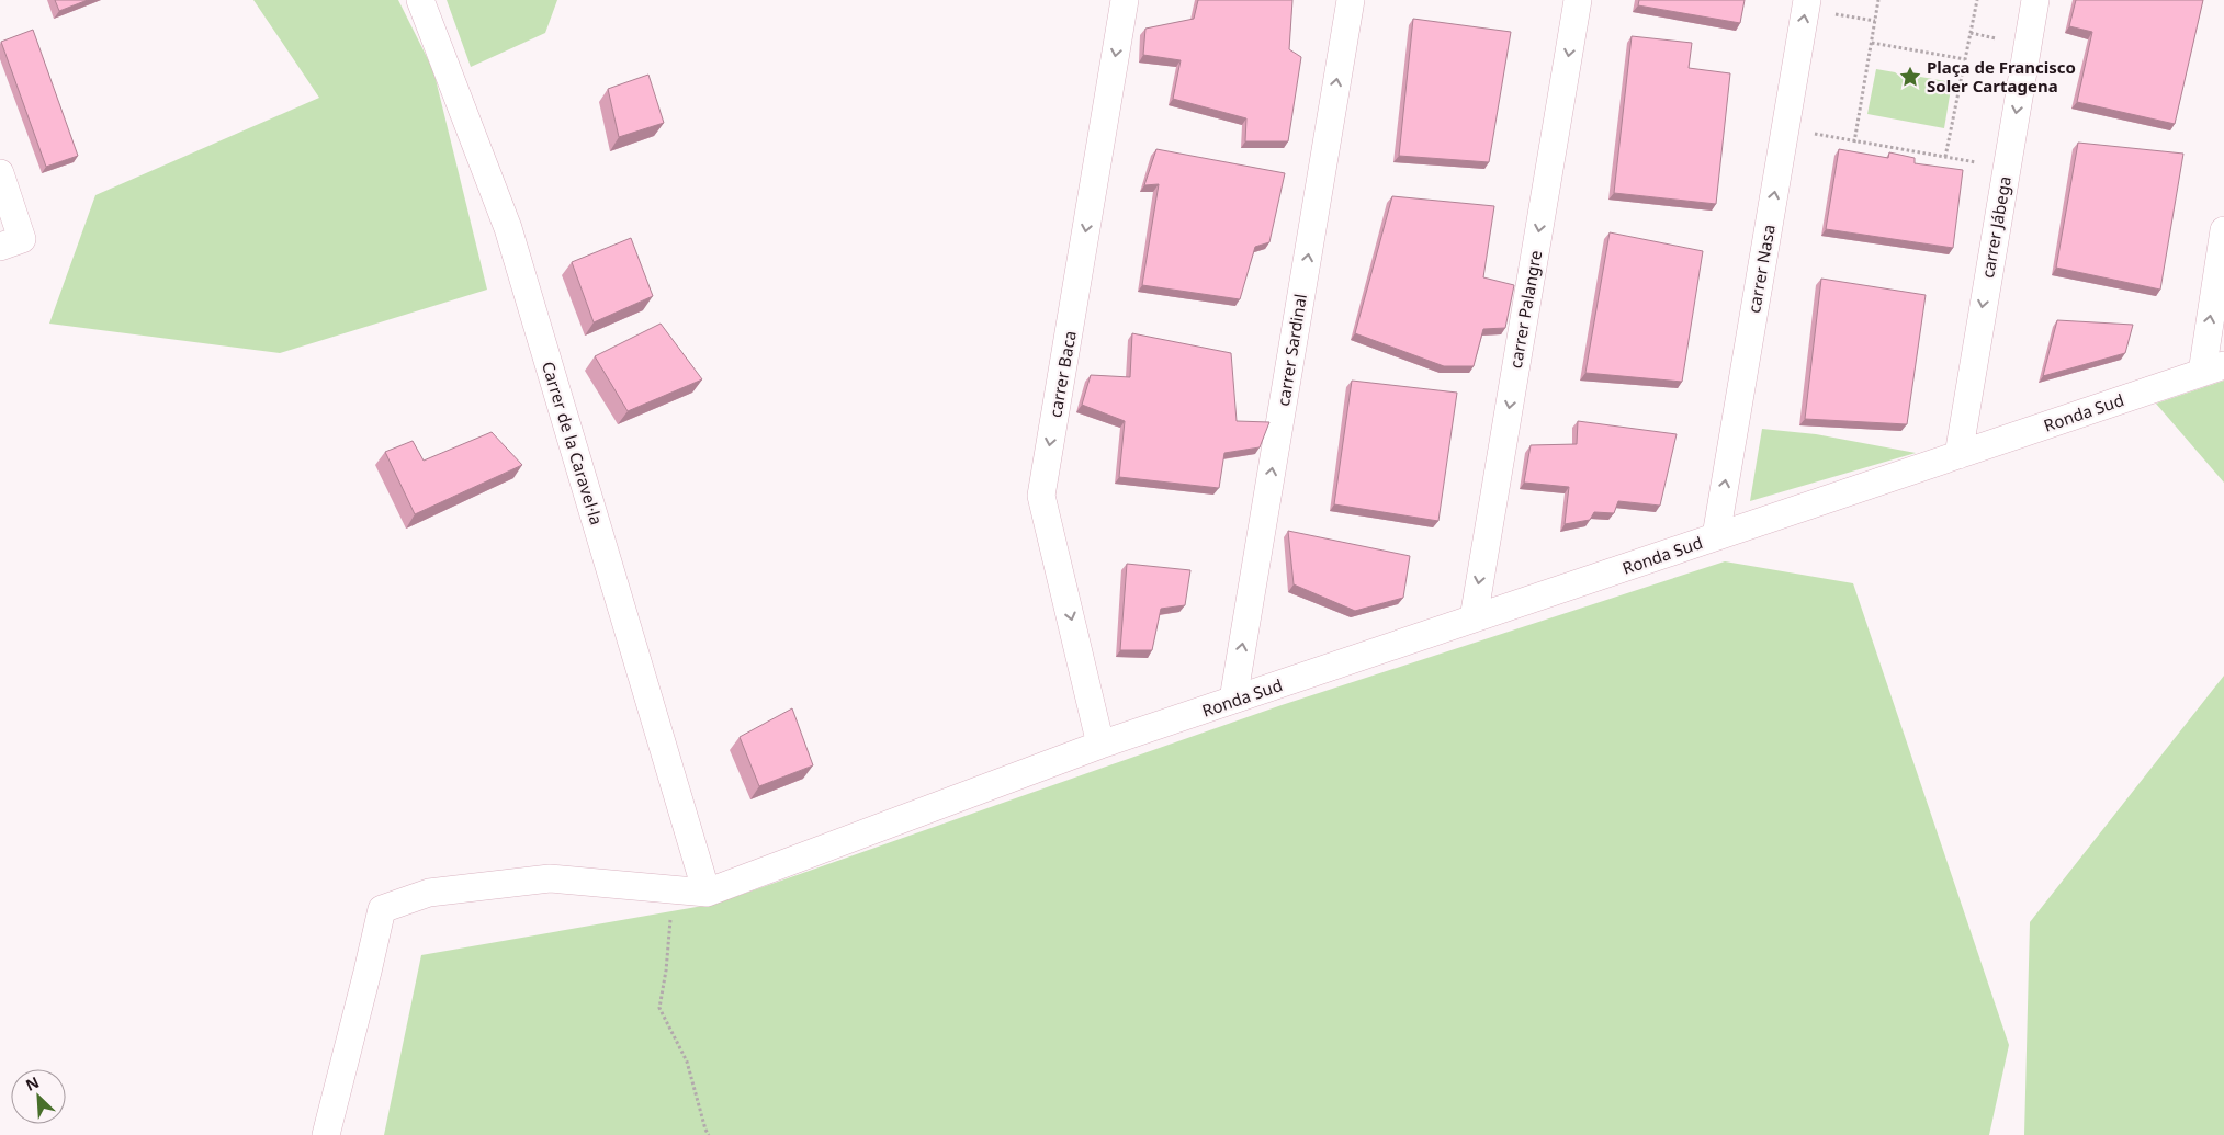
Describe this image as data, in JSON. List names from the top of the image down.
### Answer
{
  "streets": {
    "street": [
      "carrer Jábega",
      "carrer Nasa",
      "carrer Palangre",
      "carrer Sardinal",
      "carrer Baca",
      "Ronda Sud",
      "Carrer de la Caravel·la"
    ]
  },
  "crossings": [
    ["carrer Jábega", "Ronda Sud"],
    ["carrer Nasa", "Ronda Sud"],
    ["carrer Palangre", "Ronda Sud"],
    ["carrer Sardinal", "Ronda Sud"],
    ["carrer Baca", "Ronda Sud"],
    ["Ronda Sud", "Carrer de la Caravel·la"]
  ],
  "one_way": [
    "carrer Nasa",
    "carrer Palangre",
    "carrer Sardinal",
    "carrer Baca"
  ],
  "places": {
    "place": ["Plaça de Francisco Soler Cartagena"]
  },
  "north": "top left"
}
